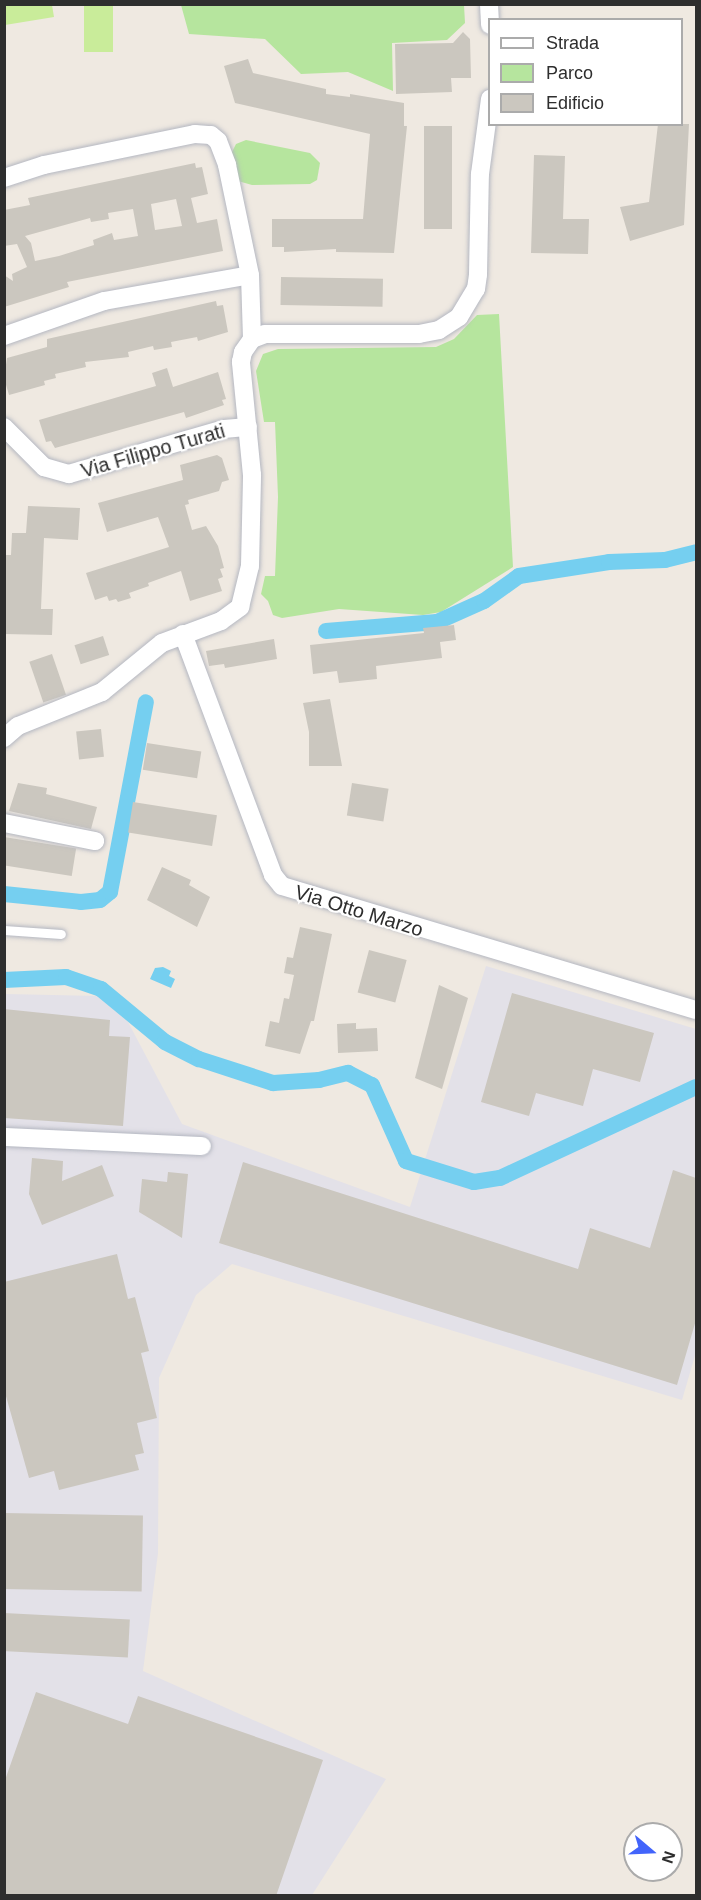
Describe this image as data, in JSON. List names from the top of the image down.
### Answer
{
  "streets": {
    "street": ["Via Filippo Turati", "Via Otto Marzo"]
  },
  "legend": ["Strada", "Parco", "Edificio"],
  "north": "right"
}
